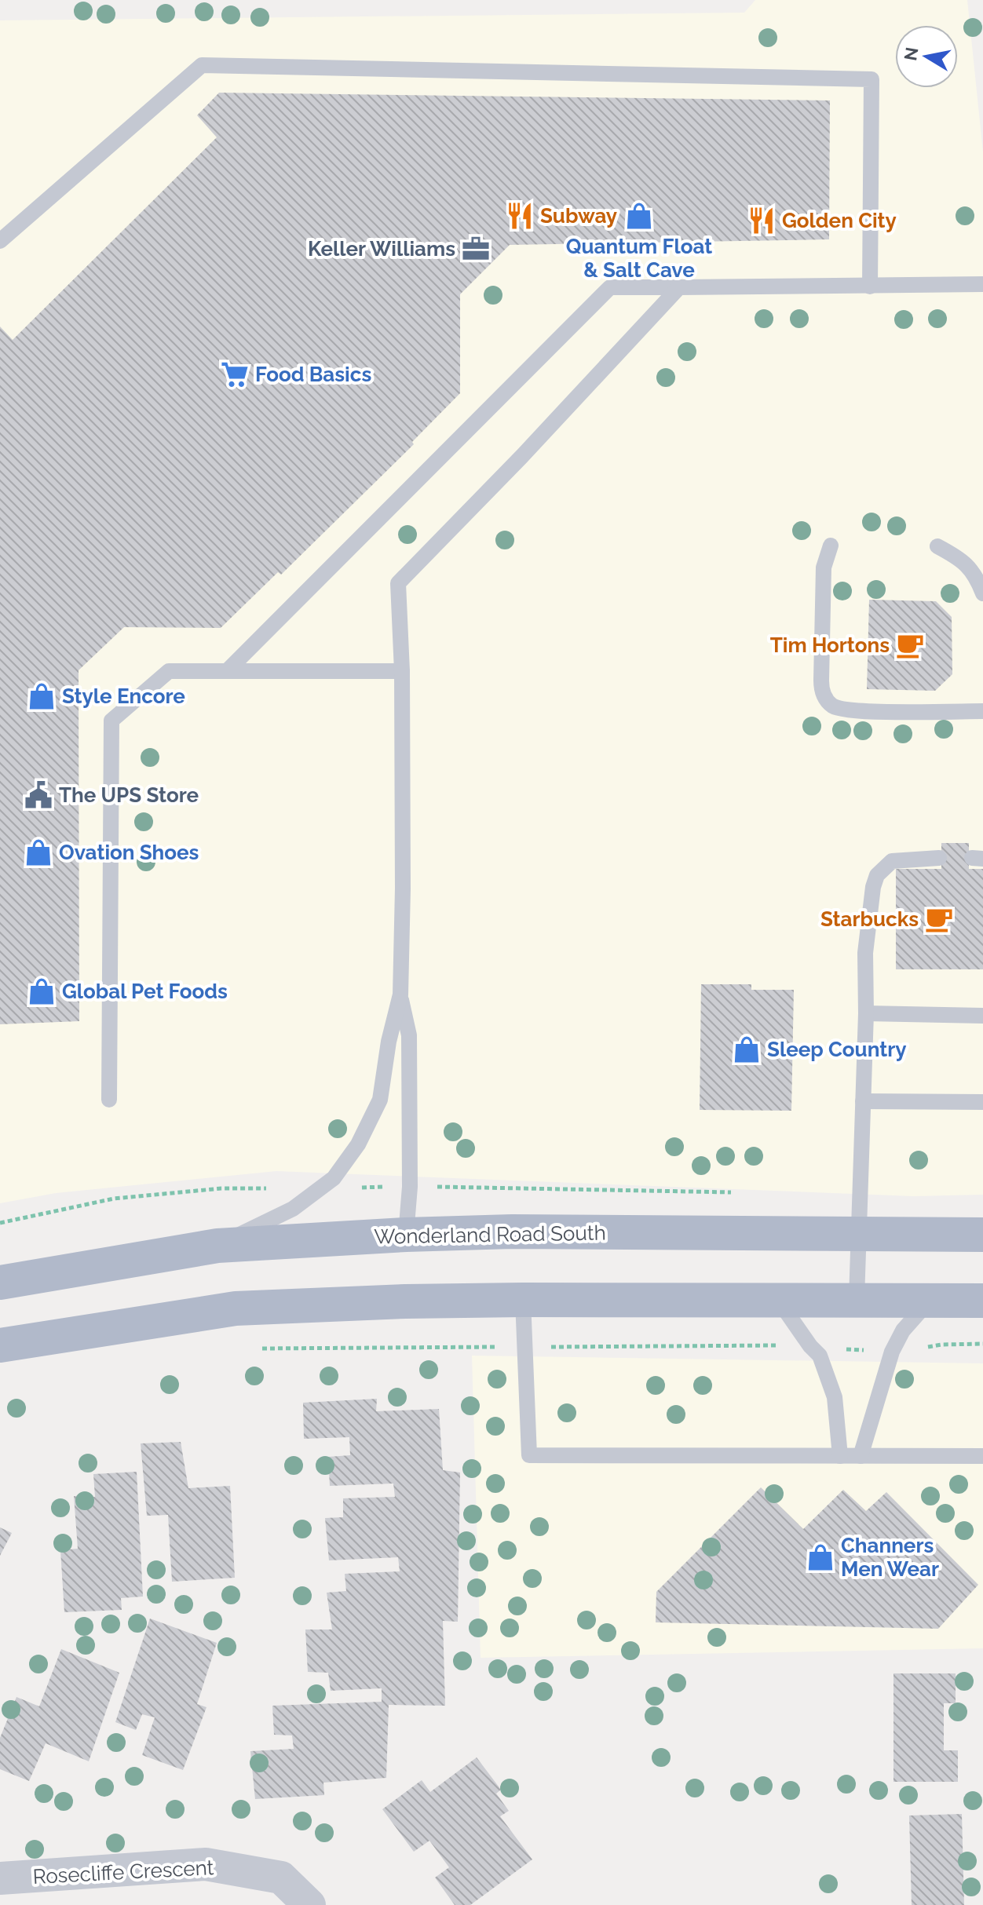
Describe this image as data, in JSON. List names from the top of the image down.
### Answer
{
  "streets": {
    "main road": ["Wonderland Road South"],
    "street": ["Rosecliffe Crescent"]
  },
  "places": {
    "restaurant": ["Subway", "Golden City"],
    "shop": [
      "Quantum Float & Salt Cave",
      "Style Encore",
      "Ovation Shoes",
      "Global Pet Foods",
      "Sleep Country",
      "Channers Men Wear"
    ],
    "office": ["Keller Williams"],
    "supermarket": ["Food Basics"],
    "cafe": ["Tim Hortons", "Starbucks"],
    "public building": ["The UPS Store"]
  },
  "north": "left"
}
